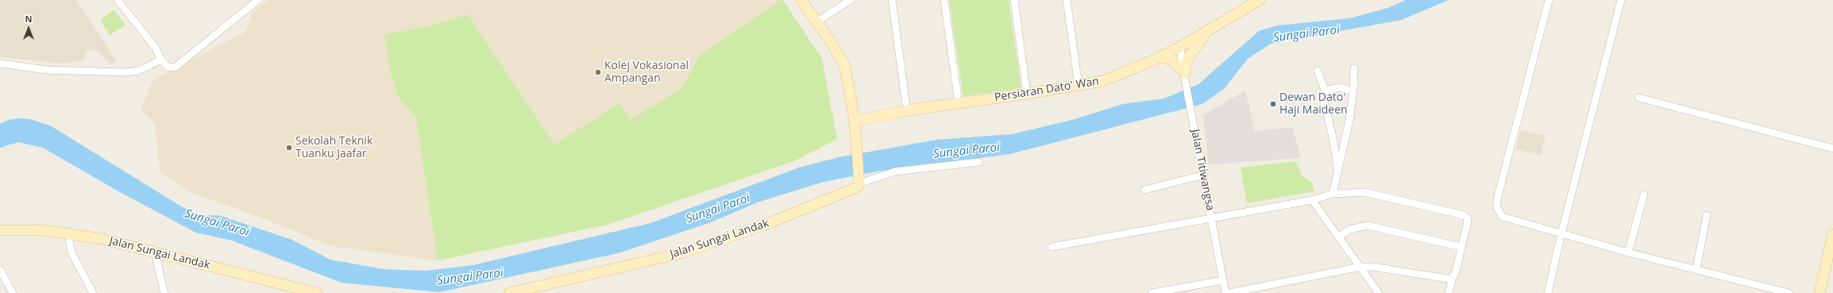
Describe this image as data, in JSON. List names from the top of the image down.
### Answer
{
  "streets": {
    "street": ["Persiaran Dato' Wan", "Jalan Titiwangsa", "Jalan Sungai Landak"]
  },
  "crossings": [
    ["Persiaran Dato' Wan", "Jalan Titiwangsa"]
  ],
  "water": ["Sungai Paroi"],
  "places": ["Kolej Vokasional Ampangan", "Dewan Dato' Haji Maideen", "Sekolah Teknik Tuanku Jaafar"],
  "north": "top"
}
